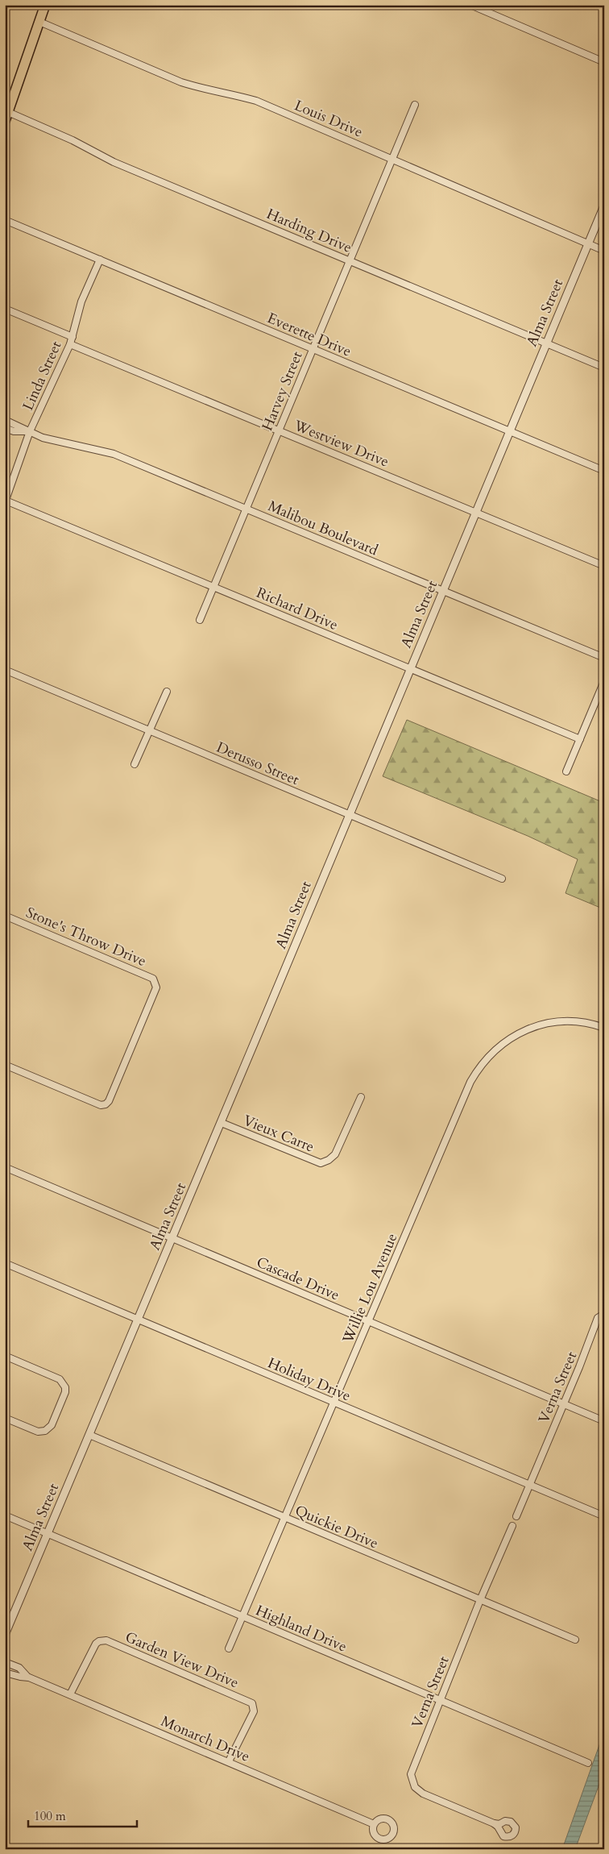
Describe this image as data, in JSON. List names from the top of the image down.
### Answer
{
  "streets": {
    "street": [
      "Louis Drive",
      "Harding Drive",
      "Alma Street",
      "Everette Drive",
      "Linda Street",
      "Harvey Street",
      "Westview Drive",
      "Malibou Boulevard",
      "Richard Drive",
      "Derusso Street",
      "Stone's Throw Drive",
      "Vieux Carre",
      "Cascade Drive",
      "Willie Lou Avenue",
      "Holiday Drive",
      "Verna Street",
      "Quickie Drive",
      "Highland Drive",
      "Garden View Drive",
      "Monarch Drive"
    ]
  },
  "crossings": [
    ["Louis Drive", "Alma Street"],
    ["Louis Drive", "Harvey Street"],
    ["Harding Drive", "Alma Street"],
    ["Harding Drive", "Harvey Street"],
    ["Alma Street", "Everette Drive"],
    ["Alma Street", "Westview Drive"],
    ["Alma Street", "Malibou Boulevard"],
    ["Alma Street", "Richard Drive"],
    ["Alma Street", "Derusso Street"],
    ["Alma Street", "Vieux Carre"],
    ["Alma Street", "Cascade Drive"],
    ["Alma Street", "Holiday Drive"],
    ["Alma Street", "Quickie Drive"],
    ["Alma Street", "Highland Drive"],
    ["Everette Drive", "Linda Street"],
    ["Everette Drive", "Harvey Street"],
    ["Linda Street", "Westview Drive"],
    ["Linda Street", "Malibou Boulevard"],
    ["Linda Street", "Richard Drive"],
    ["Harvey Street", "Westview Drive"],
    ["Harvey Street", "Malibou Boulevard"],
    ["Harvey Street", "Richard Drive"],
    ["Cascade Drive", "Willie Lou Avenue"],
    ["Cascade Drive", "Verna Street"],
    ["Willie Lou Avenue", "Holiday Drive"],
    ["Willie Lou Avenue", "Quickie Drive"],
    ["Willie Lou Avenue", "Highland Drive"],
    ["Holiday Drive", "Verna Street"],
    ["Verna Street", "Quickie Drive"],
    ["Verna Street", "Highland Drive"],
    ["Garden View Drive", "Monarch Drive"]
  ],
  "scale_bar": "100 m"
}
